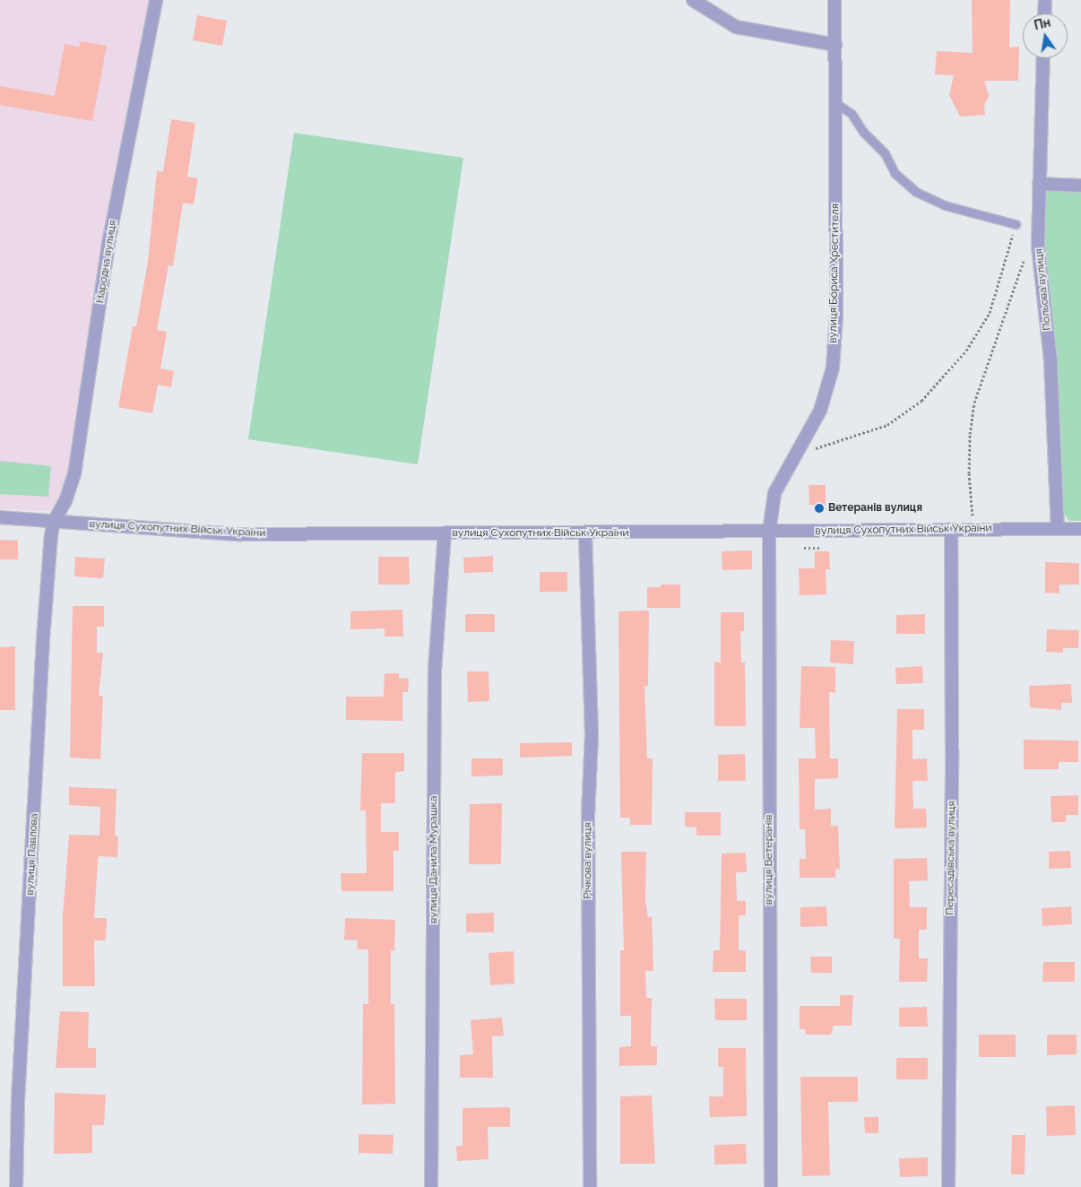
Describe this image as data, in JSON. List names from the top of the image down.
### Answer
{
  "streets": {
    "street": [
      "Народна вулиця",
      "вулиця Бориса Хрестителя",
      "Польова вулиця",
      "вулиця Сухопутних Військ України",
      "вулиця Павлова",
      "Пересадівська вулиця",
      "вулиця Данила Мурашка",
      "вулиця Ветеранів",
      "Річкова вулиця"
    ]
  },
  "crossings": [
    ["Народна вулиця", "вулиця Сухопутних Військ України"],
    ["Народна вулиця", "вулиця Павлова"],
    ["вулиця Бориса Хрестителя", "вулиця Сухопутних Військ України"],
    ["вулиця Бориса Хрестителя", "вулиця Ветеранів"],
    ["Польова вулиця", "вулиця Сухопутних Військ України"],
    ["вулиця Сухопутних Військ України", "вулиця Павлова"],
    ["вулиця Сухопутних Військ України", "Пересадівська вулиця"],
    ["вулиця Сухопутних Військ України", "вулиця Данила Мурашка"],
    ["вулиця Сухопутних Військ України", "вулиця Ветеранів"],
    ["вулиця Сухопутних Військ України", "Річкова вулиця"]
  ],
  "places": ["Ветеранів вулиця"],
  "north": "top"
}
